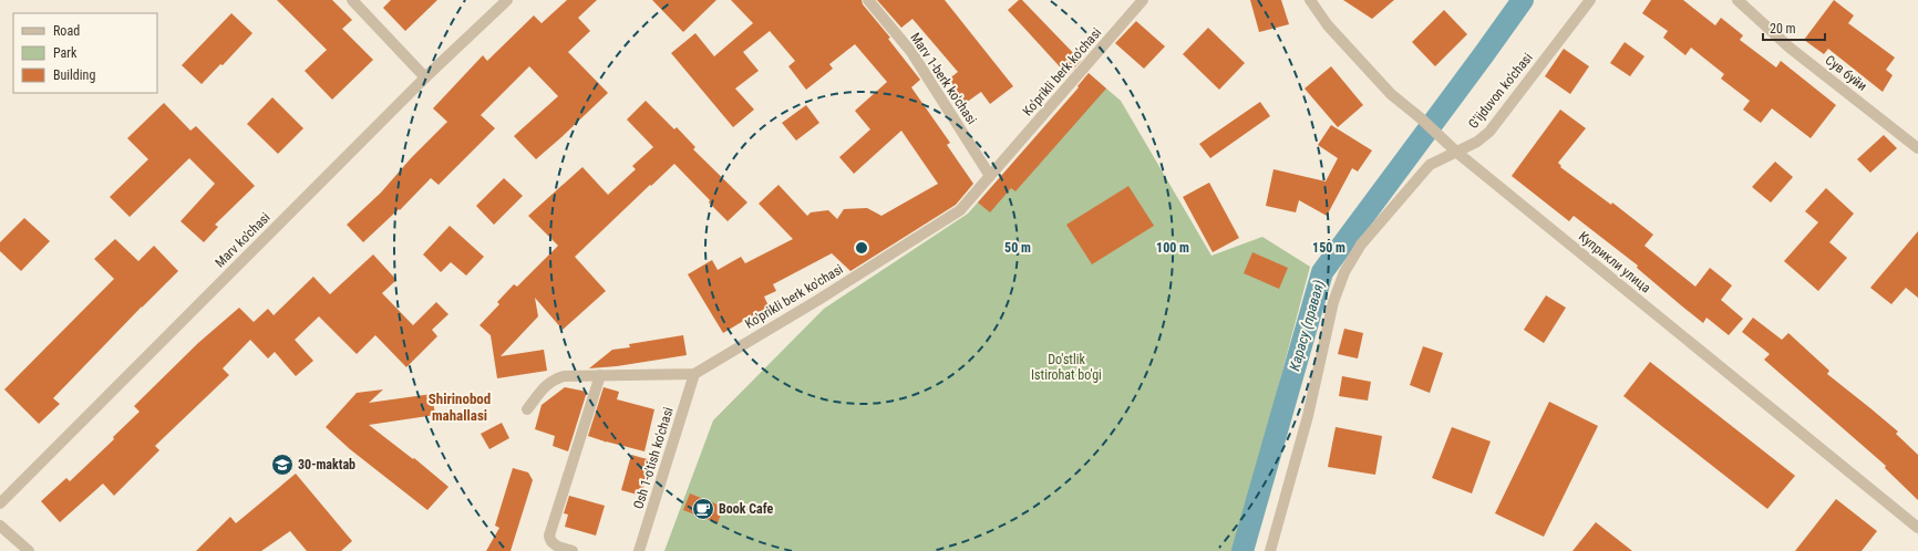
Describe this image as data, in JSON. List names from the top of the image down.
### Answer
{
  "streets": {
    "street": [
      "Ko'prikli berk ko'chasi",
      "Сув буйи",
      "Marv 1-berk ko'chasi",
      "G'ijduvon ko'chasi",
      "Marv ko'chasi",
      "Куприкли улица",
      "Osh 1-o'tish ko'chasi"
    ]
  },
  "crossings": [
    ["Ko'prikli berk ko'chasi", "Marv 1-berk ko'chasi"],
    ["Ko'prikli berk ko'chasi", "Osh 1-o'tish ko'chasi"],
    ["G'ijduvon ko'chasi", "Куприкли улица"]
  ],
  "districts": ["Shirinobod mahallasi"],
  "water": ["Карасу (правая)"],
  "parks": ["Do'stlik Istirohat bo'gi"],
  "places": {
    "school or university": ["30-maktab"],
    "cafe": ["Book Cafe"]
  },
  "legend": ["Road", "Park", "Building"],
  "scale_bar": "20 m",
  "rings": ["50 m", "100 m", "150 m"]
}
